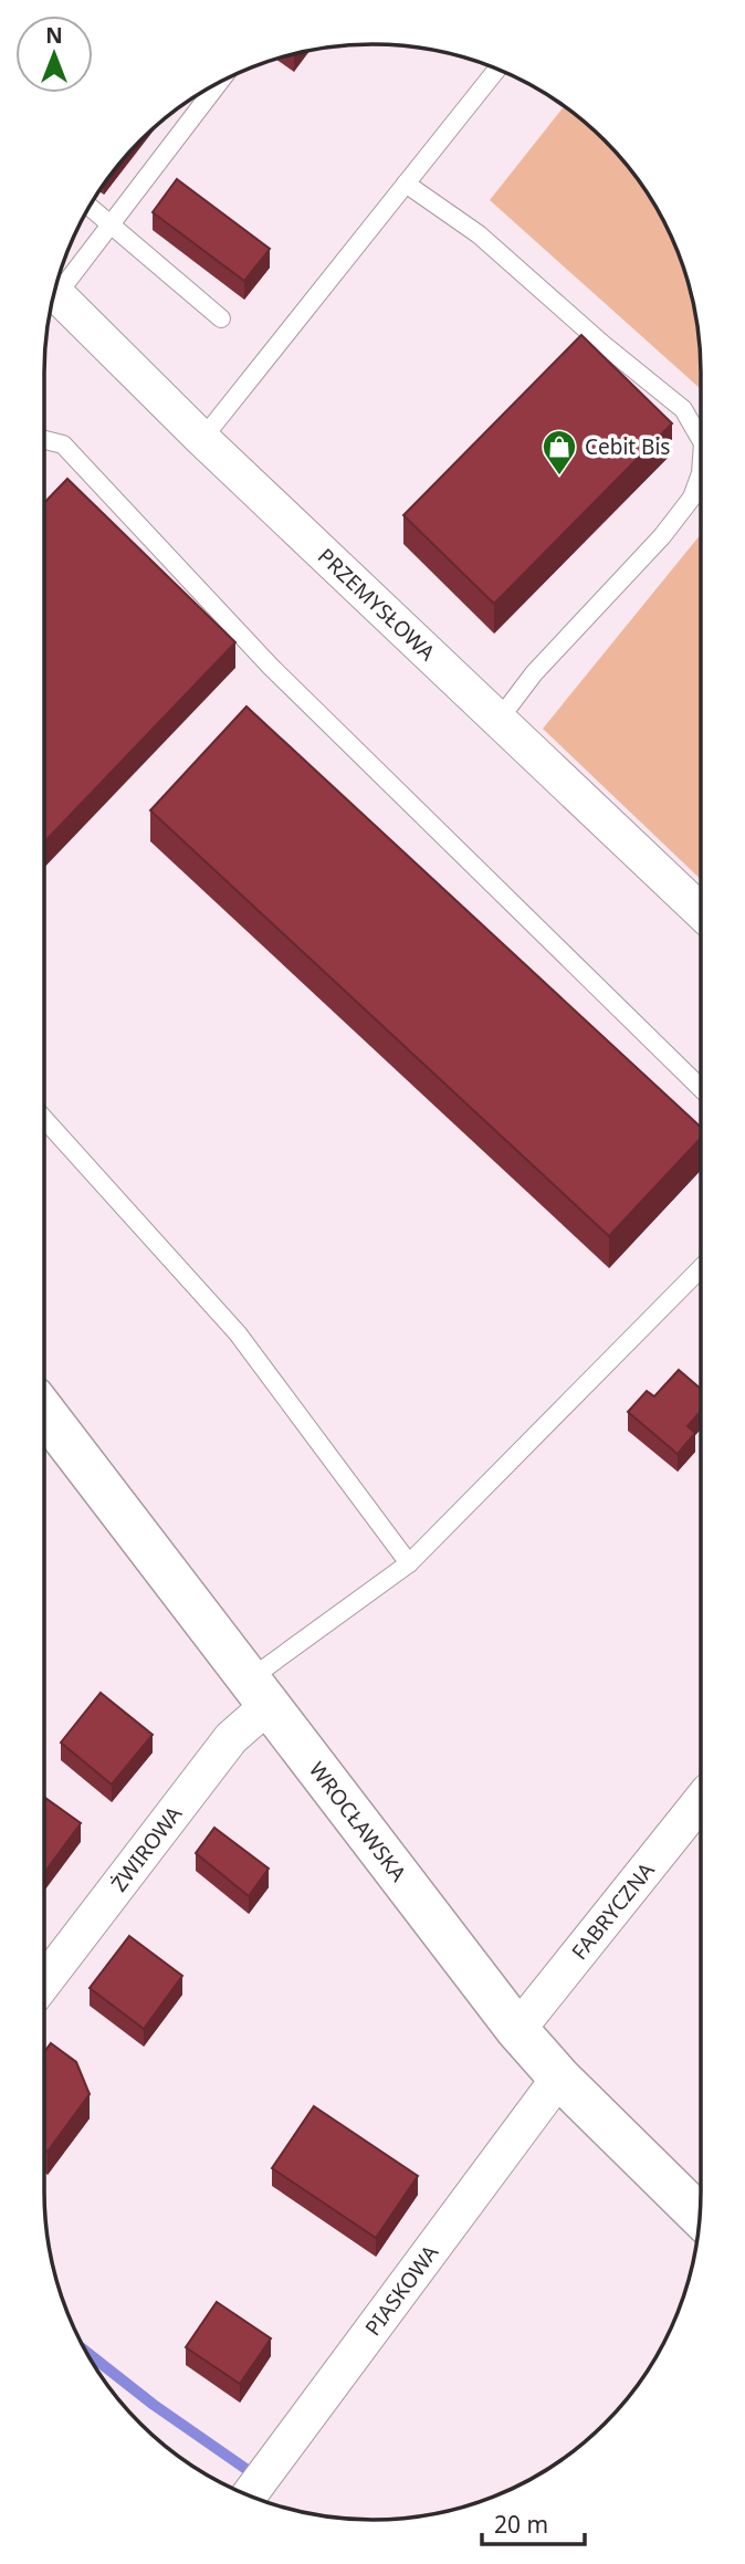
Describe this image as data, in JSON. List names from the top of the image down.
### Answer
{
  "streets": {
    "main road": ["WROCŁAWSKA"],
    "street": [
      "PRZEMYSŁOWA",
      "ŻWIROWA",
      "FABRYCZNA",
      "PIASKOWA"
    ]
  },
  "crossings": [
    ["WROCŁAWSKA", "ŻWIROWA"],
    ["WROCŁAWSKA", "FABRYCZNA"],
    ["WROCŁAWSKA", "PIASKOWA"]
  ],
  "places": {
    "shop": ["Cebit Bis"]
  },
  "scale_bar": "20 m",
  "north": "top"
}
